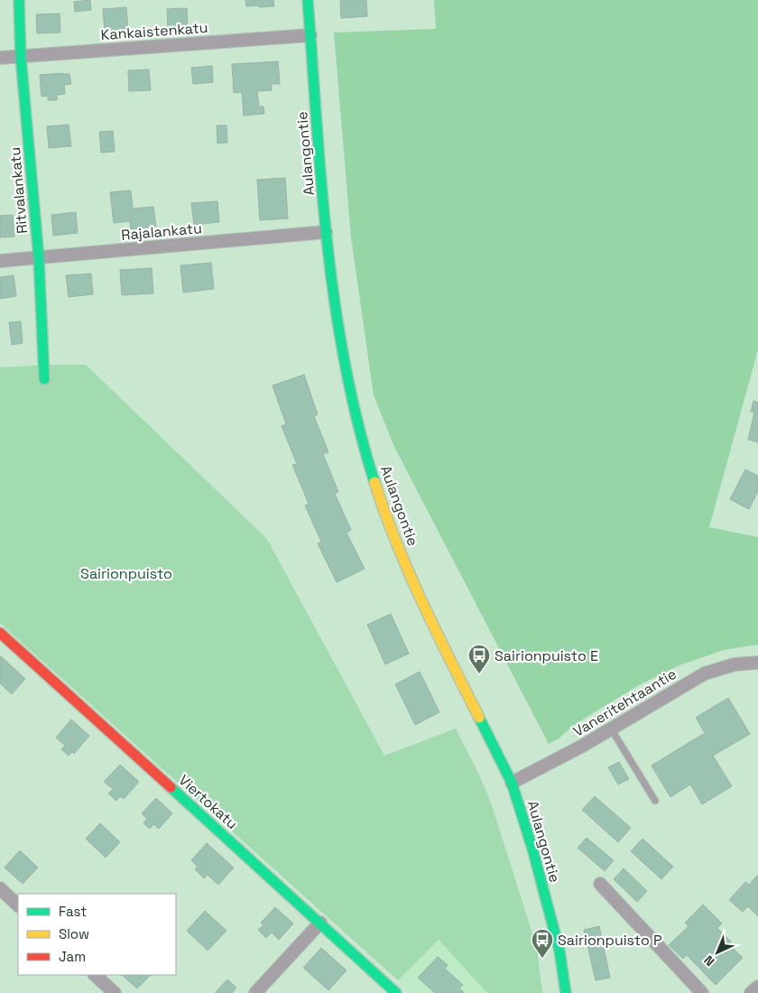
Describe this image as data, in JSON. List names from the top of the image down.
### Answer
{
  "streets": {
    "main road": ["Aulangontie", "Ritvalankatu", "Viertokatu"],
    "street": ["Kankaistenkatu", "Rajalankatu", "Vaneritehtaantie"]
  },
  "crossings": [
    ["Kankaistenkatu", "Aulangontie"],
    ["Kankaistenkatu", "Ritvalankatu"],
    ["Aulangontie", "Rajalankatu"],
    ["Aulangontie", "Vaneritehtaantie"],
    ["Ritvalankatu", "Rajalankatu"]
  ],
  "parks": ["Sairionpuisto"],
  "places": {
    "bus stop": ["Sairionpuisto E", "Sairionpuisto P"]
  },
  "legend": ["Fast", "Slow", "Jam"],
  "north": "bottom left"
}
